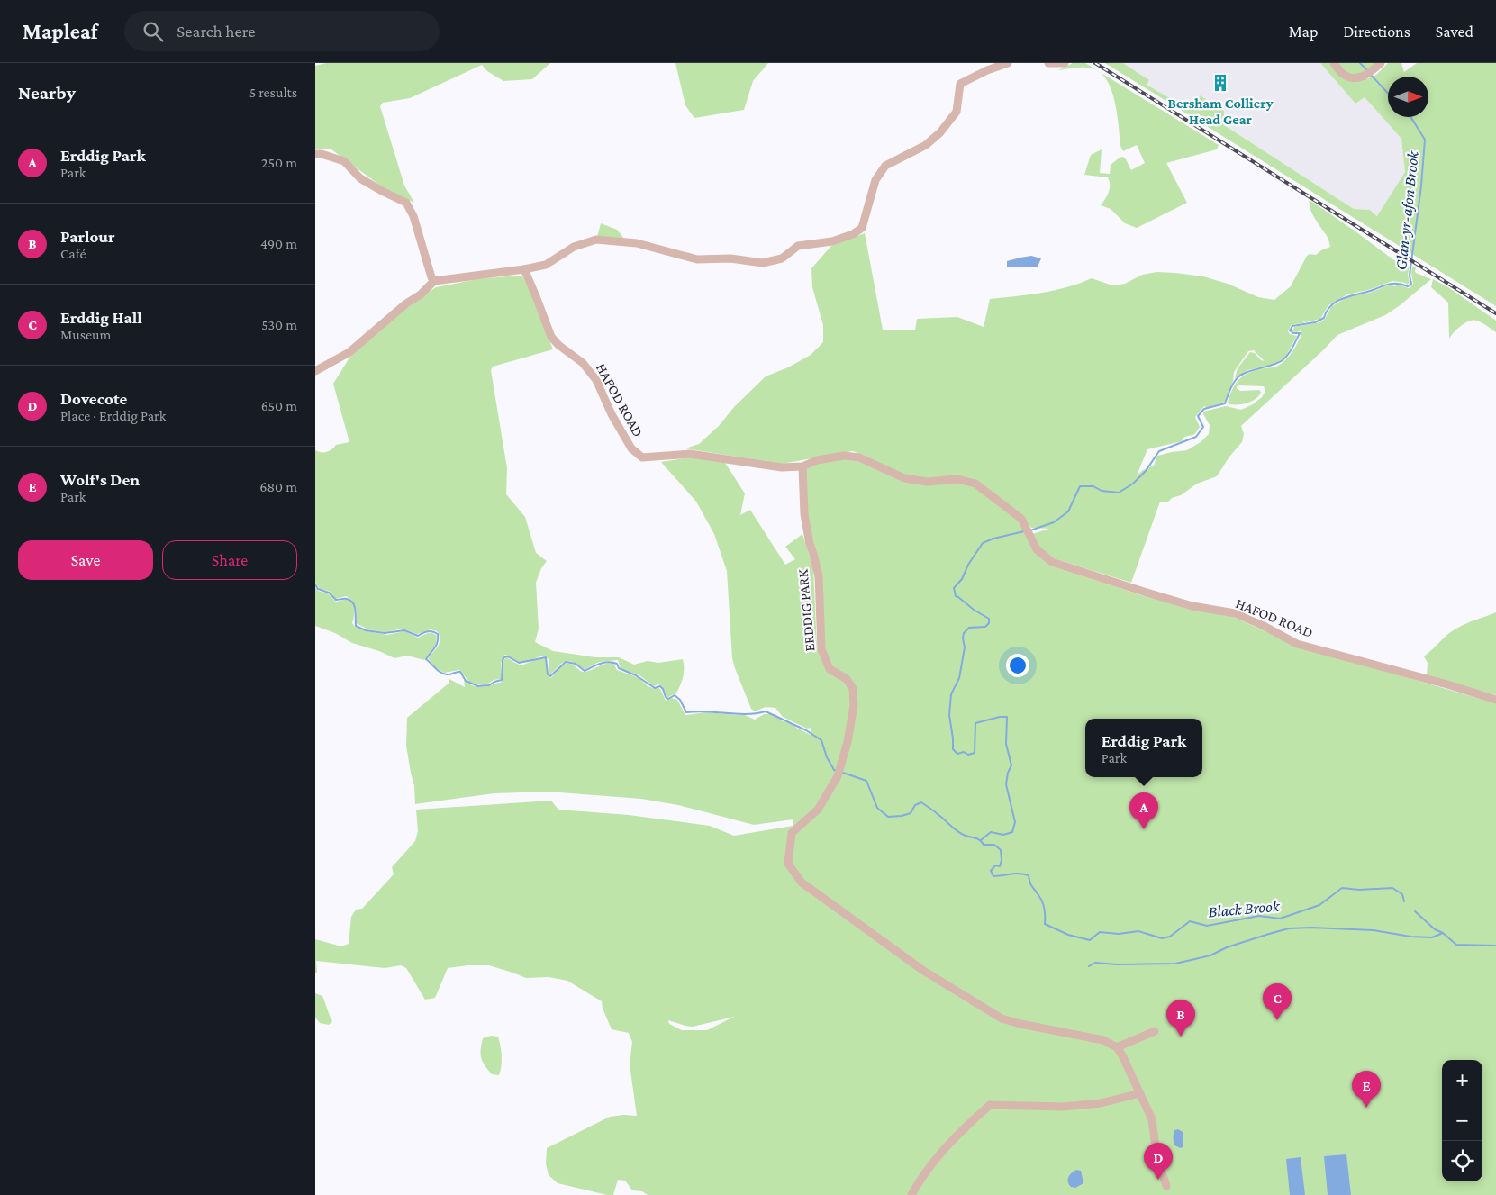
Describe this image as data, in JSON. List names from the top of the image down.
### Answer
{
  "streets": {
    "street": ["HAFOD ROAD", "ERDDIG PARK"]
  },
  "crossings": [
    ["HAFOD ROAD", "ERDDIG PARK"]
  ],
  "water": ["Glan-yr-afon Brook", "Black Brook"],
  "places": {
    "building": ["Bersham Colliery Head Gear"]
  },
  "north": "right",
  "page": {
    "header": "Mapleaf",
    "search": "Search here",
    "nav": ["Map", "Directions", "Saved"],
    "heading": ["Nearby", "5 results"],
    "list": [
      {
        "mark": "A",
        "name": "Erddig Park",
        "note": "Park",
        "value": "250 m"
      },
      {
        "mark": "B",
        "name": "Parlour",
        "note": "Café",
        "value": "490 m"
      },
      {
        "mark": "C",
        "name": "Erddig Hall",
        "note": "Museum",
        "value": "530 m"
      },
      {
        "mark": "D",
        "name": "Dovecote",
        "note": "Place · Erddig Park",
        "value": "650 m"
      },
      {
        "mark": "E",
        "name": "Wolf's Den",
        "note": "Park",
        "value": "680 m"
      }
    ],
    "buttons": ["Save", "Share"],
    "popup": ["Erddig Park", "Park"],
    "pins": [
      "A",
      "C",
      "B",
      "E",
      "D"
    ],
    "map_buttons": ["+", "−"]
  }
}
